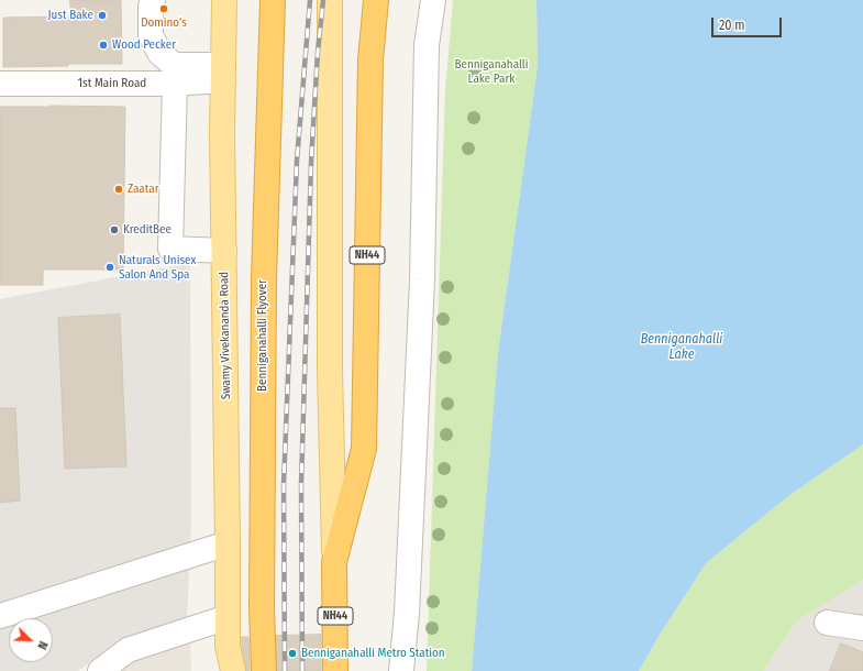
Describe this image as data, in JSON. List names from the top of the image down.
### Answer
{
  "streets": {
    "highway": ["NH44", "Benniganahalli Flyover"],
    "main road": ["Swamy Vivekananda Road"],
    "street": ["1st Main Road"]
  },
  "crossings": [
    ["1st Main Road", "Swamy Vivekananda Road"]
  ],
  "water": ["Benniganahalli Lake"],
  "parks": ["Benniganahalli Lake Park"],
  "places": [
    "Domino's",
    "Just Bake",
    "Wood Pecker",
    "Zaatar",
    "KreditBee",
    "Naturals Unisex Salon And Spa",
    "Benniganahalli Metro Station"
  ],
  "scale_bar": "20 m",
  "north": "bottom right"
}
